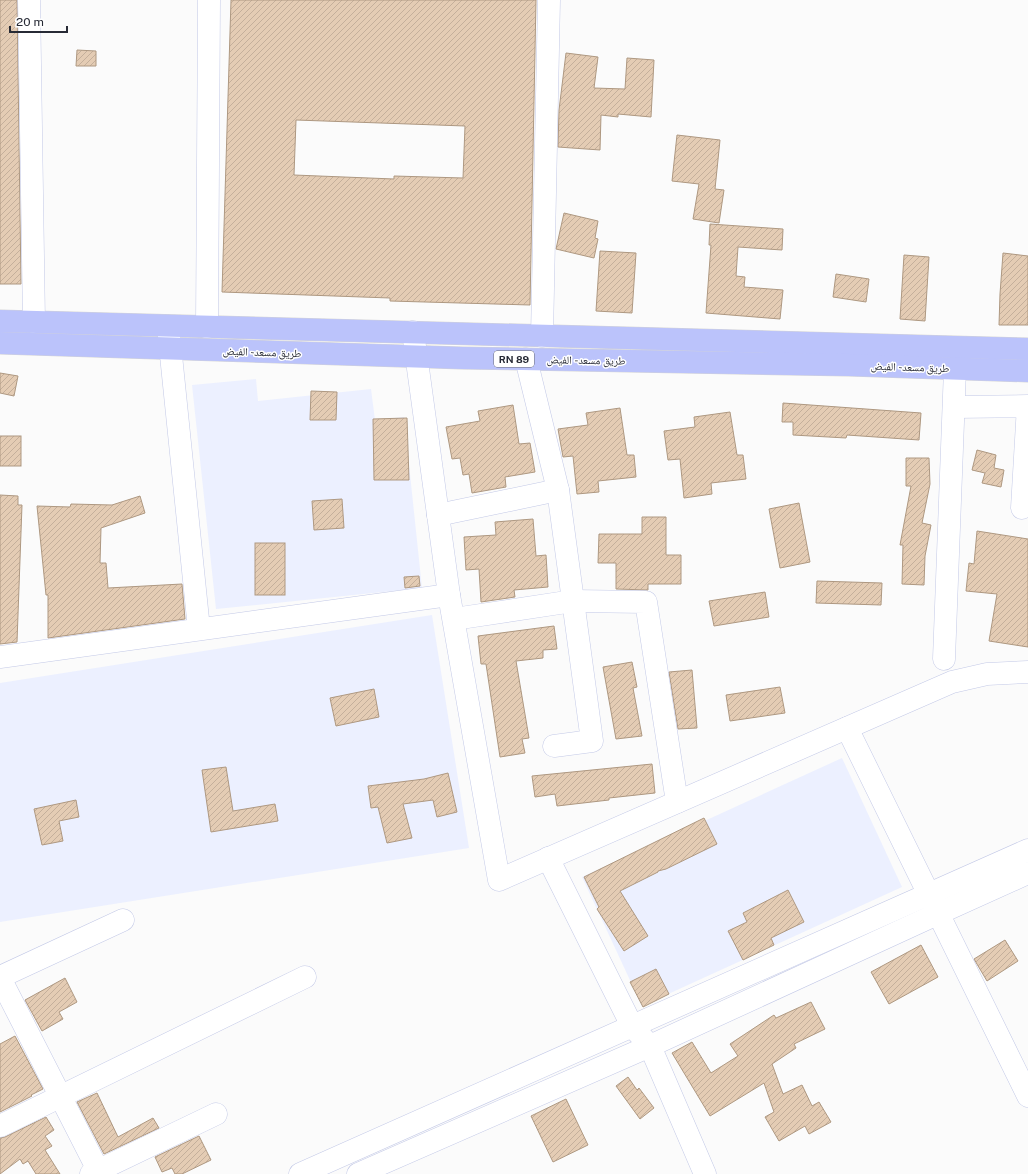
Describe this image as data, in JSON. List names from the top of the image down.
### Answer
{
  "streets": {
    "main road": ["طريق مسعد - الفيض", "RN 89"]
  },
  "scale_bar": "20 m"
}
